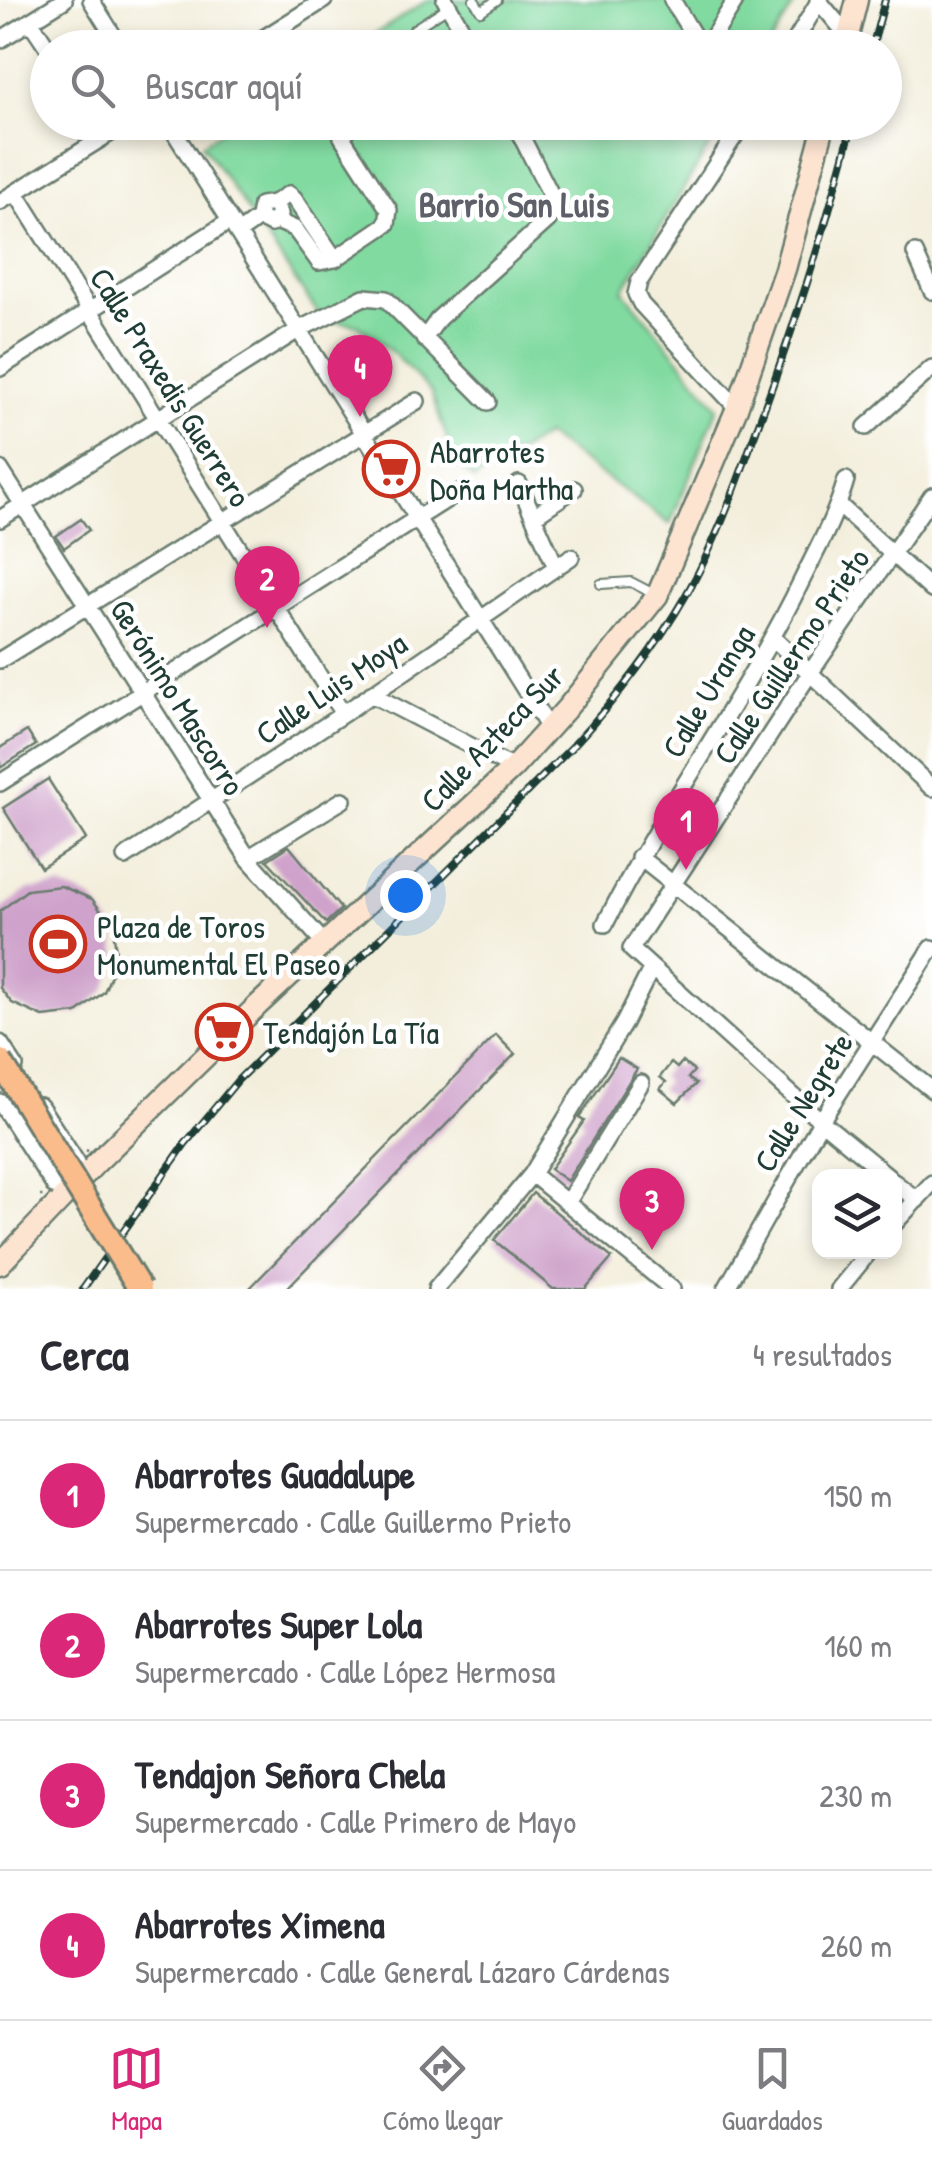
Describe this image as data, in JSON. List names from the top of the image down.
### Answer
{
  "streets": {
    "street": [
      "Calle Praxedis Guerrero",
      "Calle Guillermo Prieto",
      "Calle Luis Moya",
      "Calle Uranga",
      "Gerónimo Mascorro",
      "Calle Azteca Sur",
      "Calle Negrete"
    ]
  },
  "crossings": [
    ["Calle Praxedis Guerrero", "Calle Luis Moya"],
    ["Calle Luis Moya", "Gerónimo Mascorro"],
    ["Gerónimo Mascorro", "Calle Azteca Sur"]
  ],
  "districts": ["Barrio San Luis"],
  "places": {
    "supermarket": ["Abarrotes Doña Martha", "Tendajón La Tía"],
    "sports": ["Plaza de Toros Monumental El Paseo"]
  },
  "page": {
    "search": "Buscar aquí",
    "pins": [
      "4",
      "2",
      "1",
      "3"
    ],
    "heading": ["Cerca", "4 resultados"],
    "list": [
      {
        "mark": "1",
        "name": "Abarrotes Guadalupe",
        "note": "Supermercado · Calle Guillermo Prieto",
        "value": "150 m"
      },
      {
        "mark": "2",
        "name": "Abarrotes Super Lola",
        "note": "Supermercado · Calle López Hermosa",
        "value": "160 m"
      },
      {
        "mark": "3",
        "name": "Tendajon Señora Chela",
        "note": "Supermercado · Calle Primero de Mayo",
        "value": "230 m"
      },
      {
        "mark": "4",
        "name": "Abarrotes Ximena",
        "note": "Supermercado · Calle General Lázaro Cárdenas",
        "value": "260 m"
      }
    ],
    "nav": ["Mapa", "Cómo llegar", "Guardados"]
  }
}
